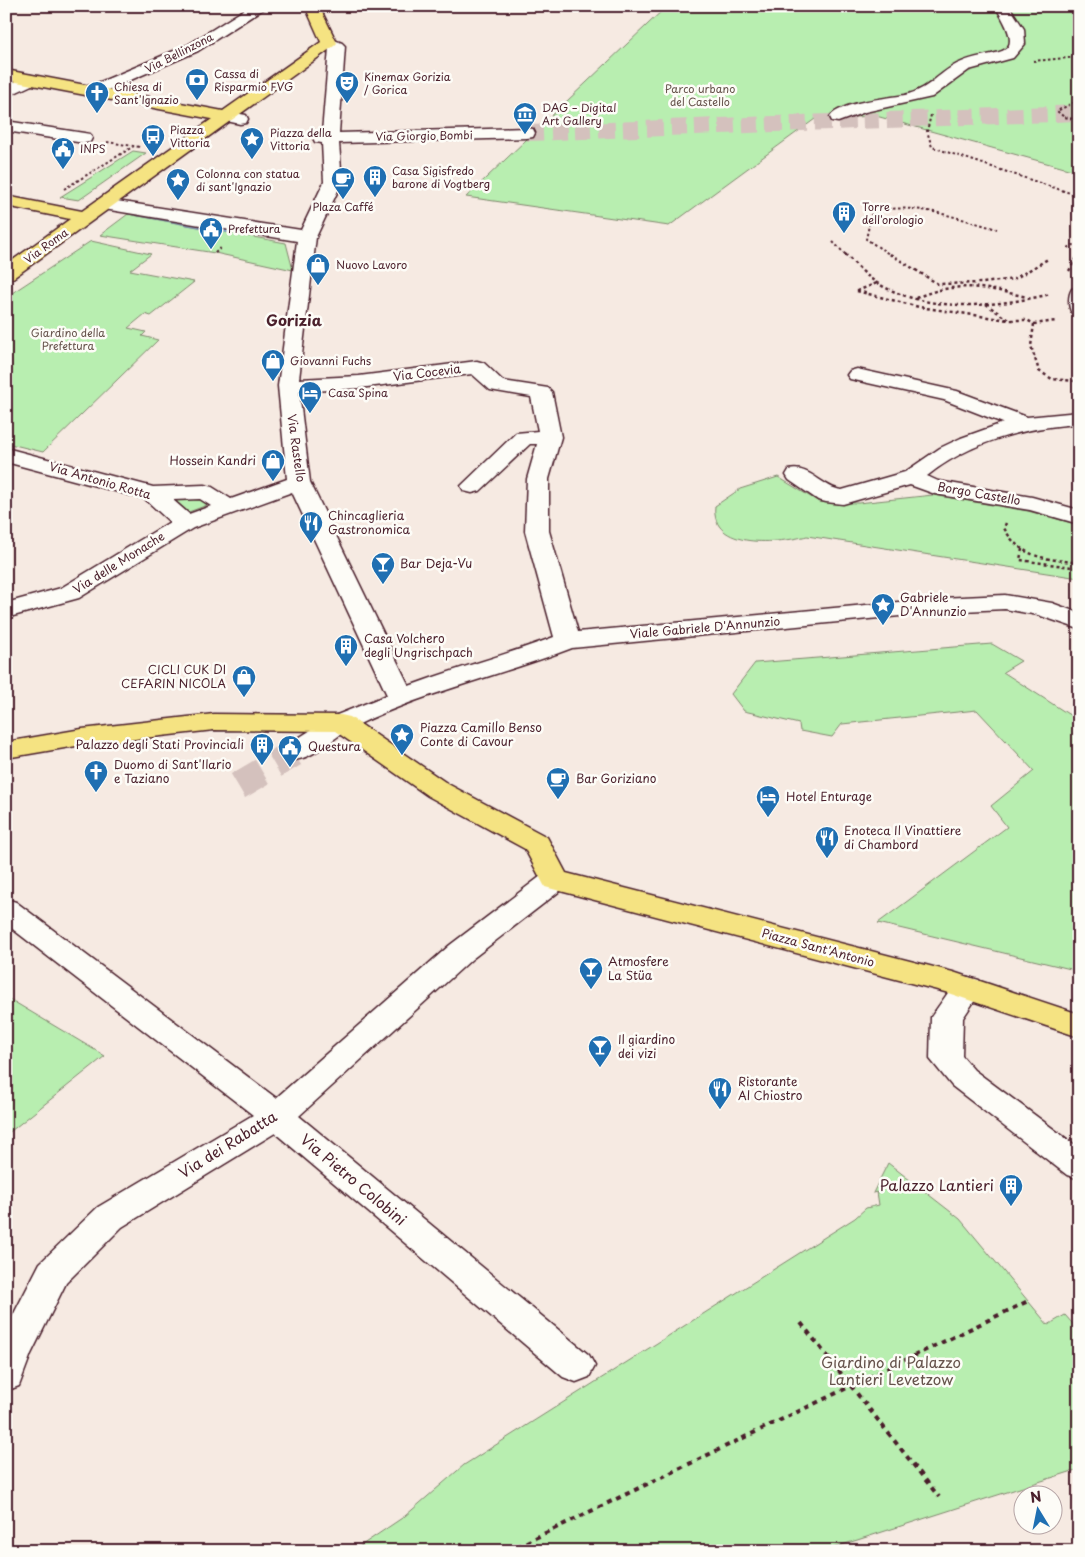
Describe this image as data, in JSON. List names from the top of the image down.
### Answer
{
  "streets": {
    "main road": ["Via Roma", "Piazza Sant'Antonio"],
    "street": [
      "Via Bellinzona",
      "Via Giorgio Bombi",
      "Via Cocevia",
      "Via Rastello",
      "Via Antonio Rotta",
      "Borgo Castello",
      "Via delle Monache",
      "Viale Gabriele D'Annunzio",
      "Via dei Rabatta",
      "Via Pietro Colobini"
    ]
  },
  "crossings": [
    ["Via Cocevia", "Via Rastello"],
    ["Via Cocevia", "Viale Gabriele D'Annunzio"],
    ["Via Rastello", "Via delle Monache"],
    ["Via Rastello", "Viale Gabriele D'Annunzio"],
    ["Via Antonio Rotta", "Via delle Monache"],
    ["Piazza Sant'Antonio", "Via dei Rabatta"],
    ["Via dei Rabatta", "Via Pietro Colobini"]
  ],
  "districts": ["Gorizia"],
  "parks": ["Parco urbano del Castello", "Giardino della Prefettura", "Giardino di Palazzo Lantieri Levetzow"],
  "places": {
    "bank": ["Cassa di Risparmio FVG"],
    "theatre": ["Kinemax Gorizia / Gorica"],
    "church": ["Chiesa di Sant'Ignazio", "Duomo di Sant'Ilario e Taziano"],
    "museum": ["DAG – Digital Art Gallery"],
    "bus stop": ["Piazza Vittoria"],
    "place": [
      "Piazza della Vittoria",
      "Colonna con statua di sant'Ignazio",
      "Gabriele D'Annunzio",
      "Piazza Camillo Benso Conte di Cavour"
    ],
    "public building": ["INPS", "Prefettura", "Questura"],
    "building": [
      "Casa Sigisfredo barone di Vogtberg",
      "Torre dell'orologio",
      "Casa Volchero degli Ungrischpach",
      "Palazzo degli Stati Provinciali",
      "Palazzo Lantieri"
    ],
    "cafe": ["Plaza Caffé", "Bar Goriziano"],
    "shop": [
      "Nuovo Lavoro",
      "Giovanni Fuchs",
      "Hossein Kandri",
      "CICLI CUK DI CEFARIN NICOLA"
    ],
    "hotel": ["Casa Spina", "Hotel Enturage"],
    "restaurant": ["Chincaglieria Gastronomica", "Enoteca Il Vinattiere di Chambord", "Ristorante Al Chiostro"],
    "bar": ["Bar Deja-Vu", "Atmosfere La Stüa", "Il giardino dei vizi"]
  },
  "north": "top"
}
